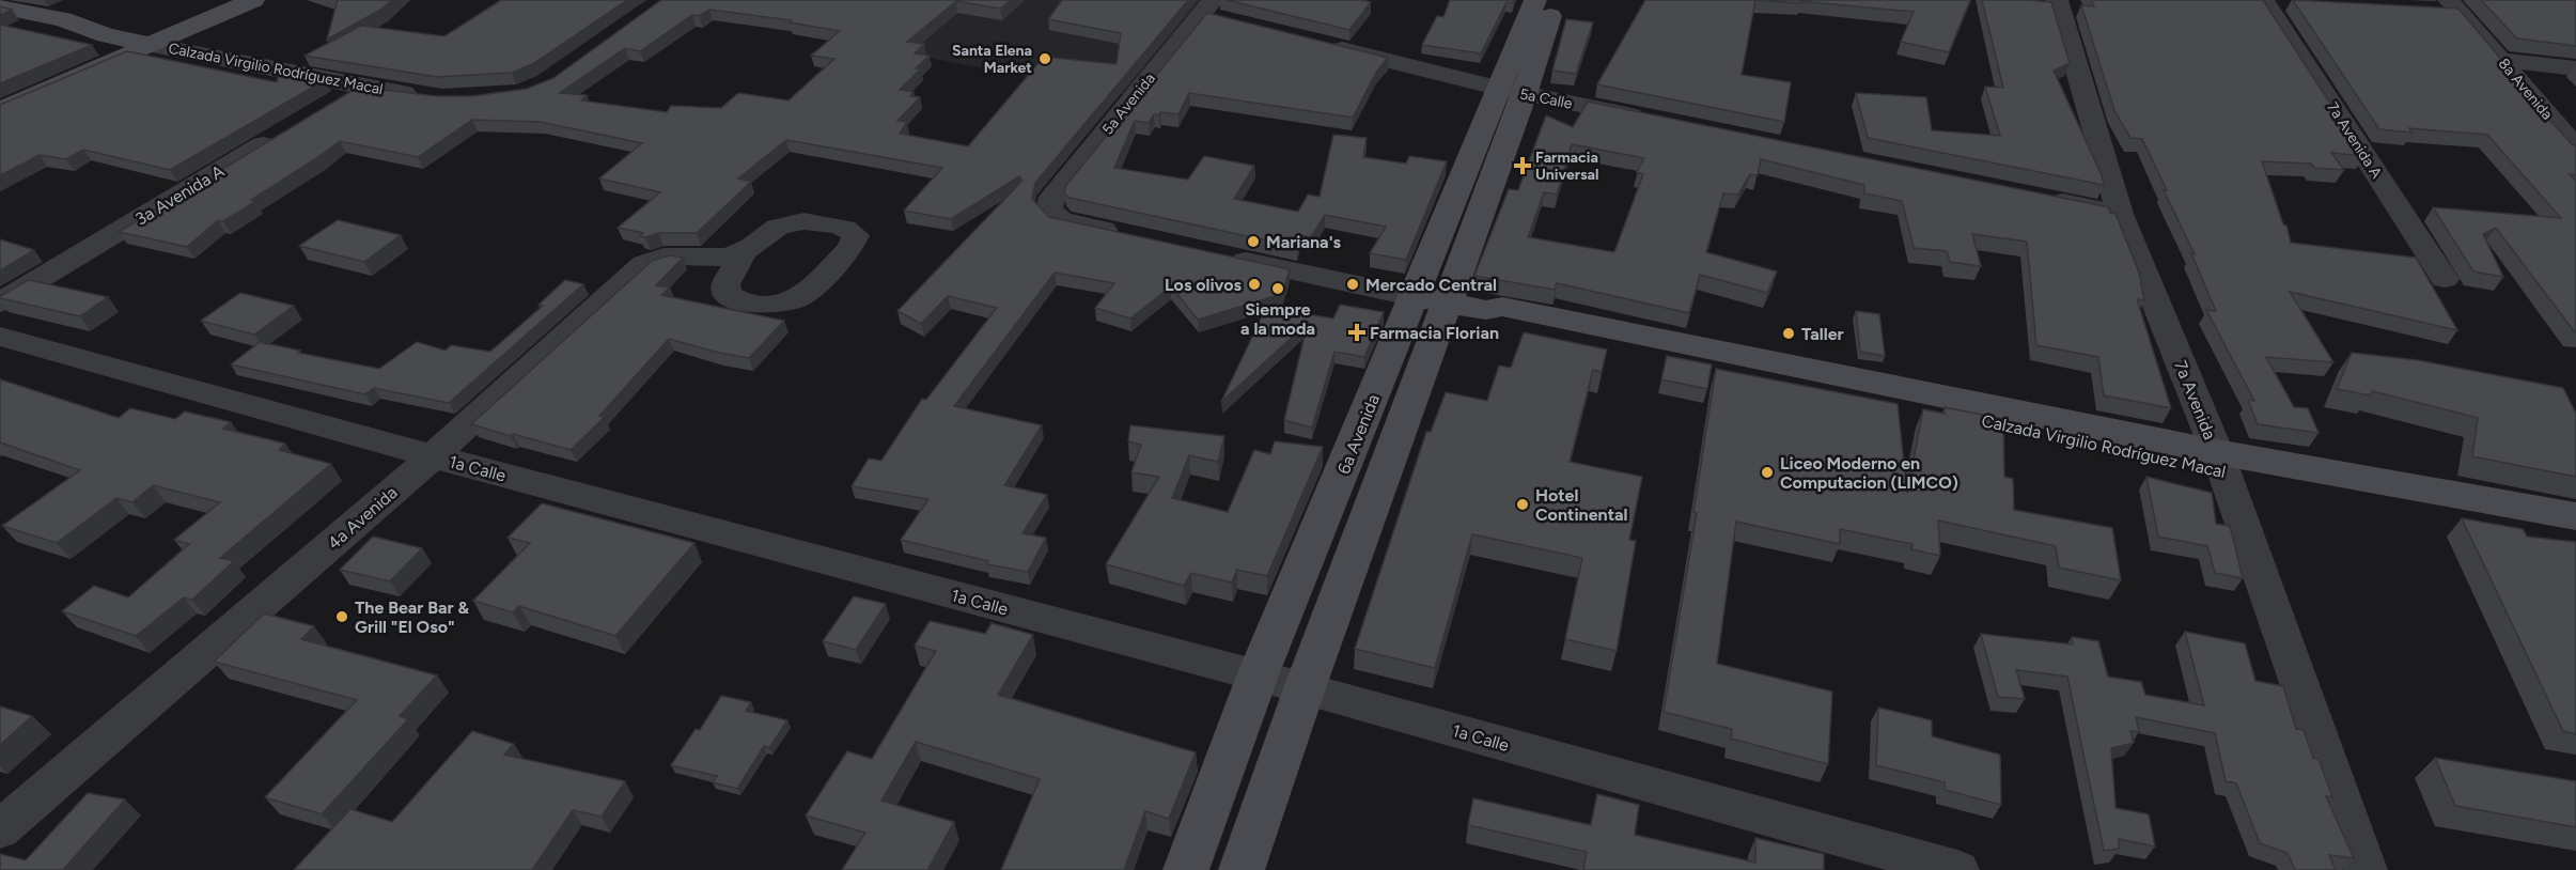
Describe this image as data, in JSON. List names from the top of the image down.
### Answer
{
  "streets": {
    "street": [
      "Calzada Virgilio Rodríguez Macal",
      "8a Avenida",
      "5a Calle",
      "5a Avenida",
      "7a Avenida A",
      "3a Avenida A",
      "7a Avenida",
      "6a Avenida",
      "1a Calle",
      "4a Avenida"
    ]
  },
  "crossings": [
    ["Calzada Virgilio Rodríguez Macal", "7a Avenida"],
    ["Calzada Virgilio Rodríguez Macal", "6a Avenida"],
    ["5a Calle", "6a Avenida"],
    ["6a Avenida", "1a Calle"],
    ["1a Calle", "4a Avenida"]
  ],
  "places": {
    "other": [
      "Santa Elena Market",
      "Mariana's",
      "Los olivos",
      "Mercado Central",
      "Siempre a la moda",
      "Taller",
      "Liceo Moderno en Computacion (LIMCO)",
      "Hotel Continental",
      "The Bear Bar & Grill \"El Oso\""
    ],
    "health": ["Farmacia Universal", "Farmacia Florian"]
  }
}
